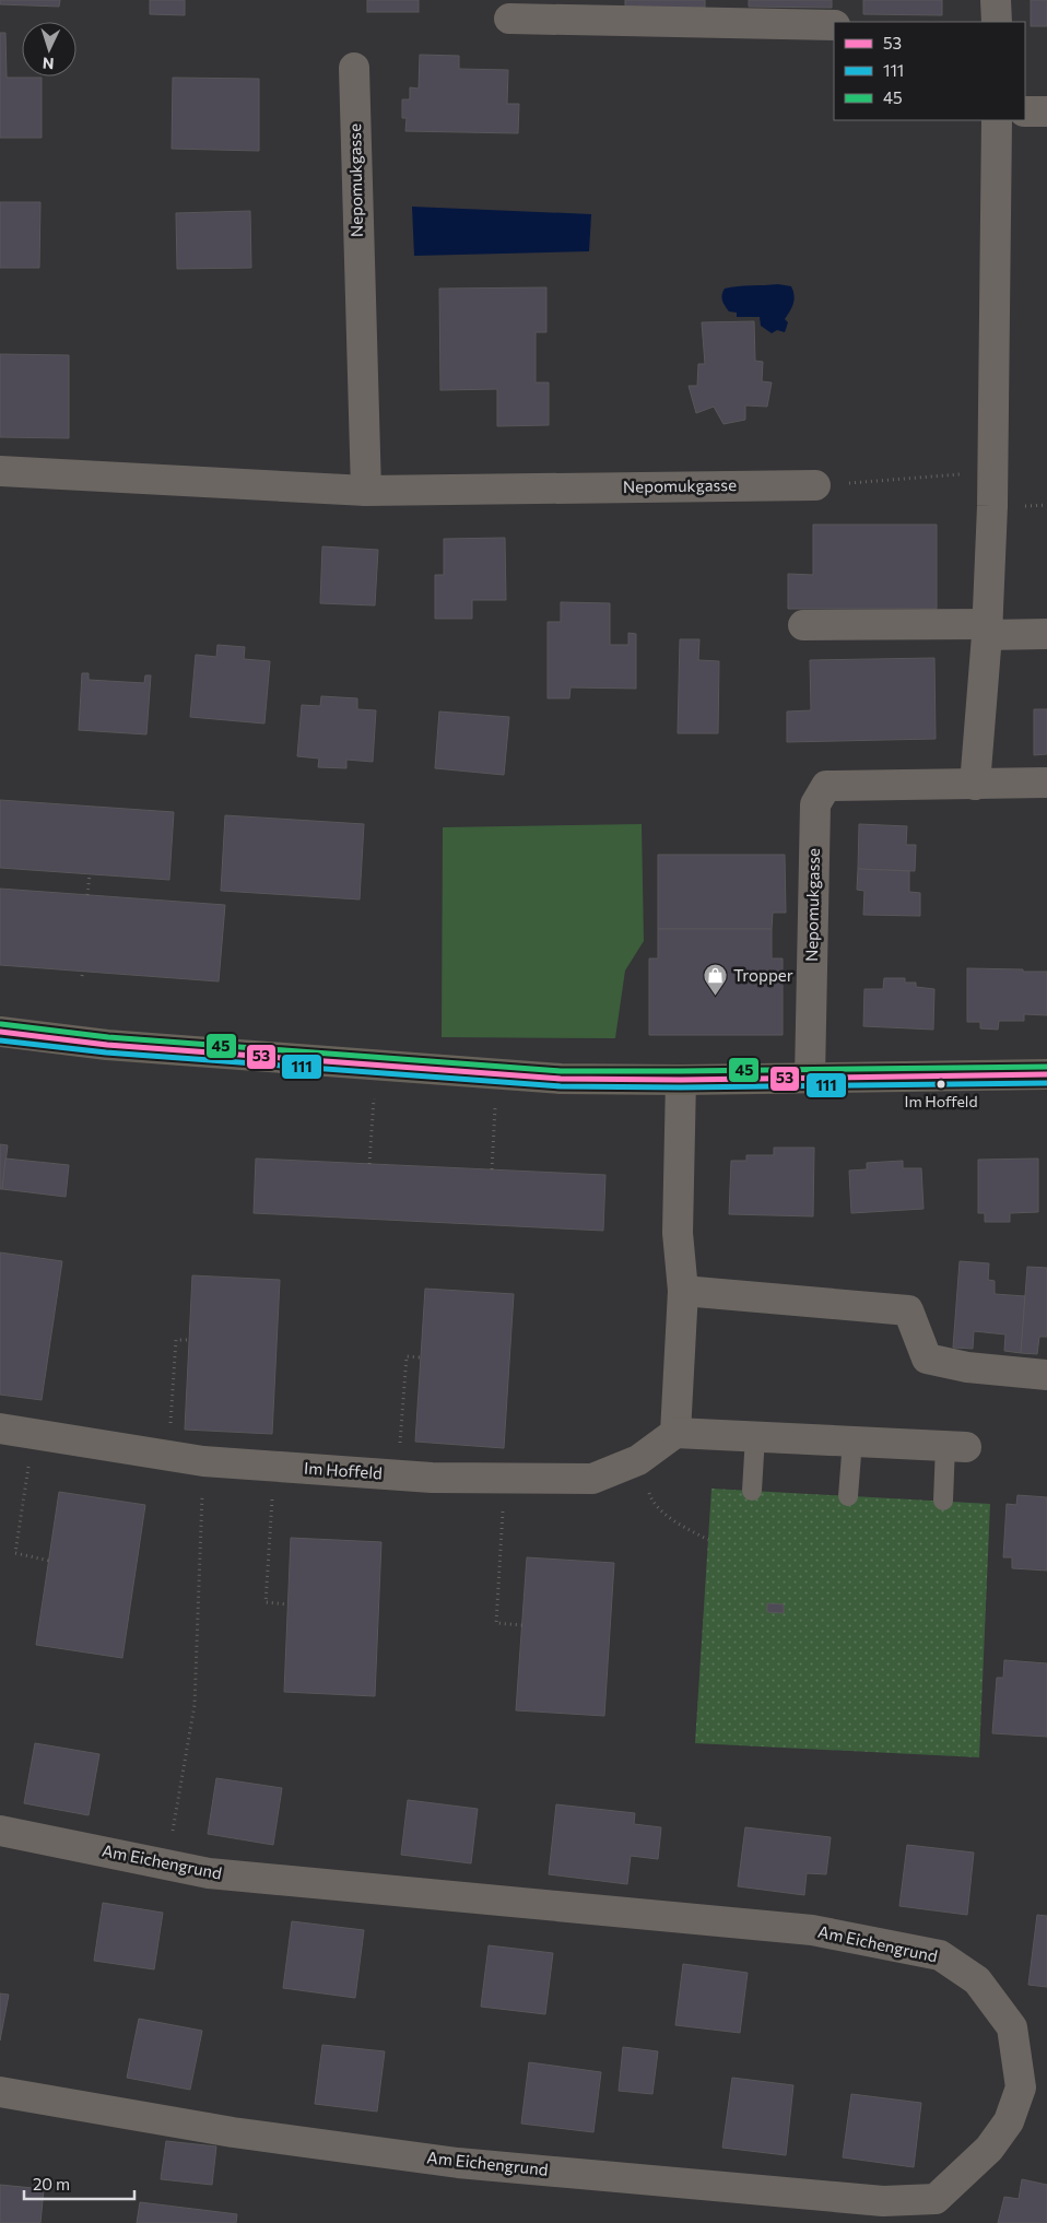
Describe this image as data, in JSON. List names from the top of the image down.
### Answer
{
  "streets": {
    "street": ["Nepomukgasse", "Im Hoffeld", "Am Eichengrund"]
  },
  "places": {
    "shop": ["Tropper"],
    "other": ["Im Hoffeld"]
  },
  "lines": ["transit line 45", "transit line 53", "transit line 111"],
  "legend": ["53", "111", "45"],
  "scale_bar": "20 m",
  "north": "bottom"
}
